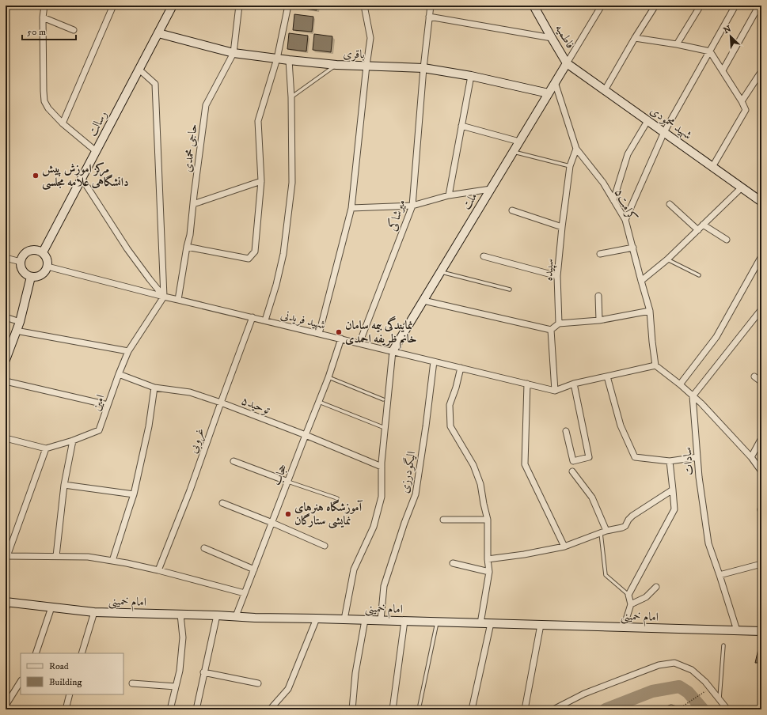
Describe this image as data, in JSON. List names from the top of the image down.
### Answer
{
  "streets": {
    "street": [
      "فاطمیه",
      "باقری",
      "شهید محمودی",
      "رسالت",
      "حاجی محمدی",
      "ملت",
      "کرامت۵",
      "میرشاکی",
      "سپیده",
      "شهید فریدنی",
      "امین",
      "توحید۵",
      "غروبی",
      "سادات",
      "الیگودرزی",
      "حجاب",
      "امام خمینی"
    ]
  },
  "crossings": [
    ["فاطمیه", "شهید محمودی"],
    ["فاطمیه", "ملت"],
    ["باقری", "رسالت"],
    ["باقری", "حاجی محمدی"],
    ["باقری", "ملت"],
    ["باقری", "میرشاکی"],
    ["شهید محمودی", "ملت"],
    ["رسالت", "شهید فریدنی"],
    ["حاجی محمدی", "شهید فریدنی"],
    ["ملت", "کرامت۵"],
    ["ملت", "شهید فریدنی"],
    ["کرامت۵", "سپیده"],
    ["میرشاکی", "شهید فریدنی"],
    ["شهید فریدنی", "امین"],
    ["شهید فریدنی", "غروبی"],
    ["شهید فریدنی", "الیگودرزی"],
    ["شهید فریدنی", "حجاب"],
    ["امین", "توحید۵"],
    ["توحید۵", "غروبی"],
    ["توحید۵", "حجاب"],
    ["سادات", "امام خمینی"],
    ["الیگودرزی", "امام خمینی"],
    ["حجاب", "امام خمینی"]
  ],
  "places": ["مرکز اموزش پیش دانشگاهی علامه مجلسی", "نمایندگی بیمه سامان خانم ظریفه احمدی", "آموزشگاه هنرهای نمایشی ستارگان"],
  "legend": ["Road", "Building"],
  "scale_bar": "50 m",
  "north": "top left"
}
